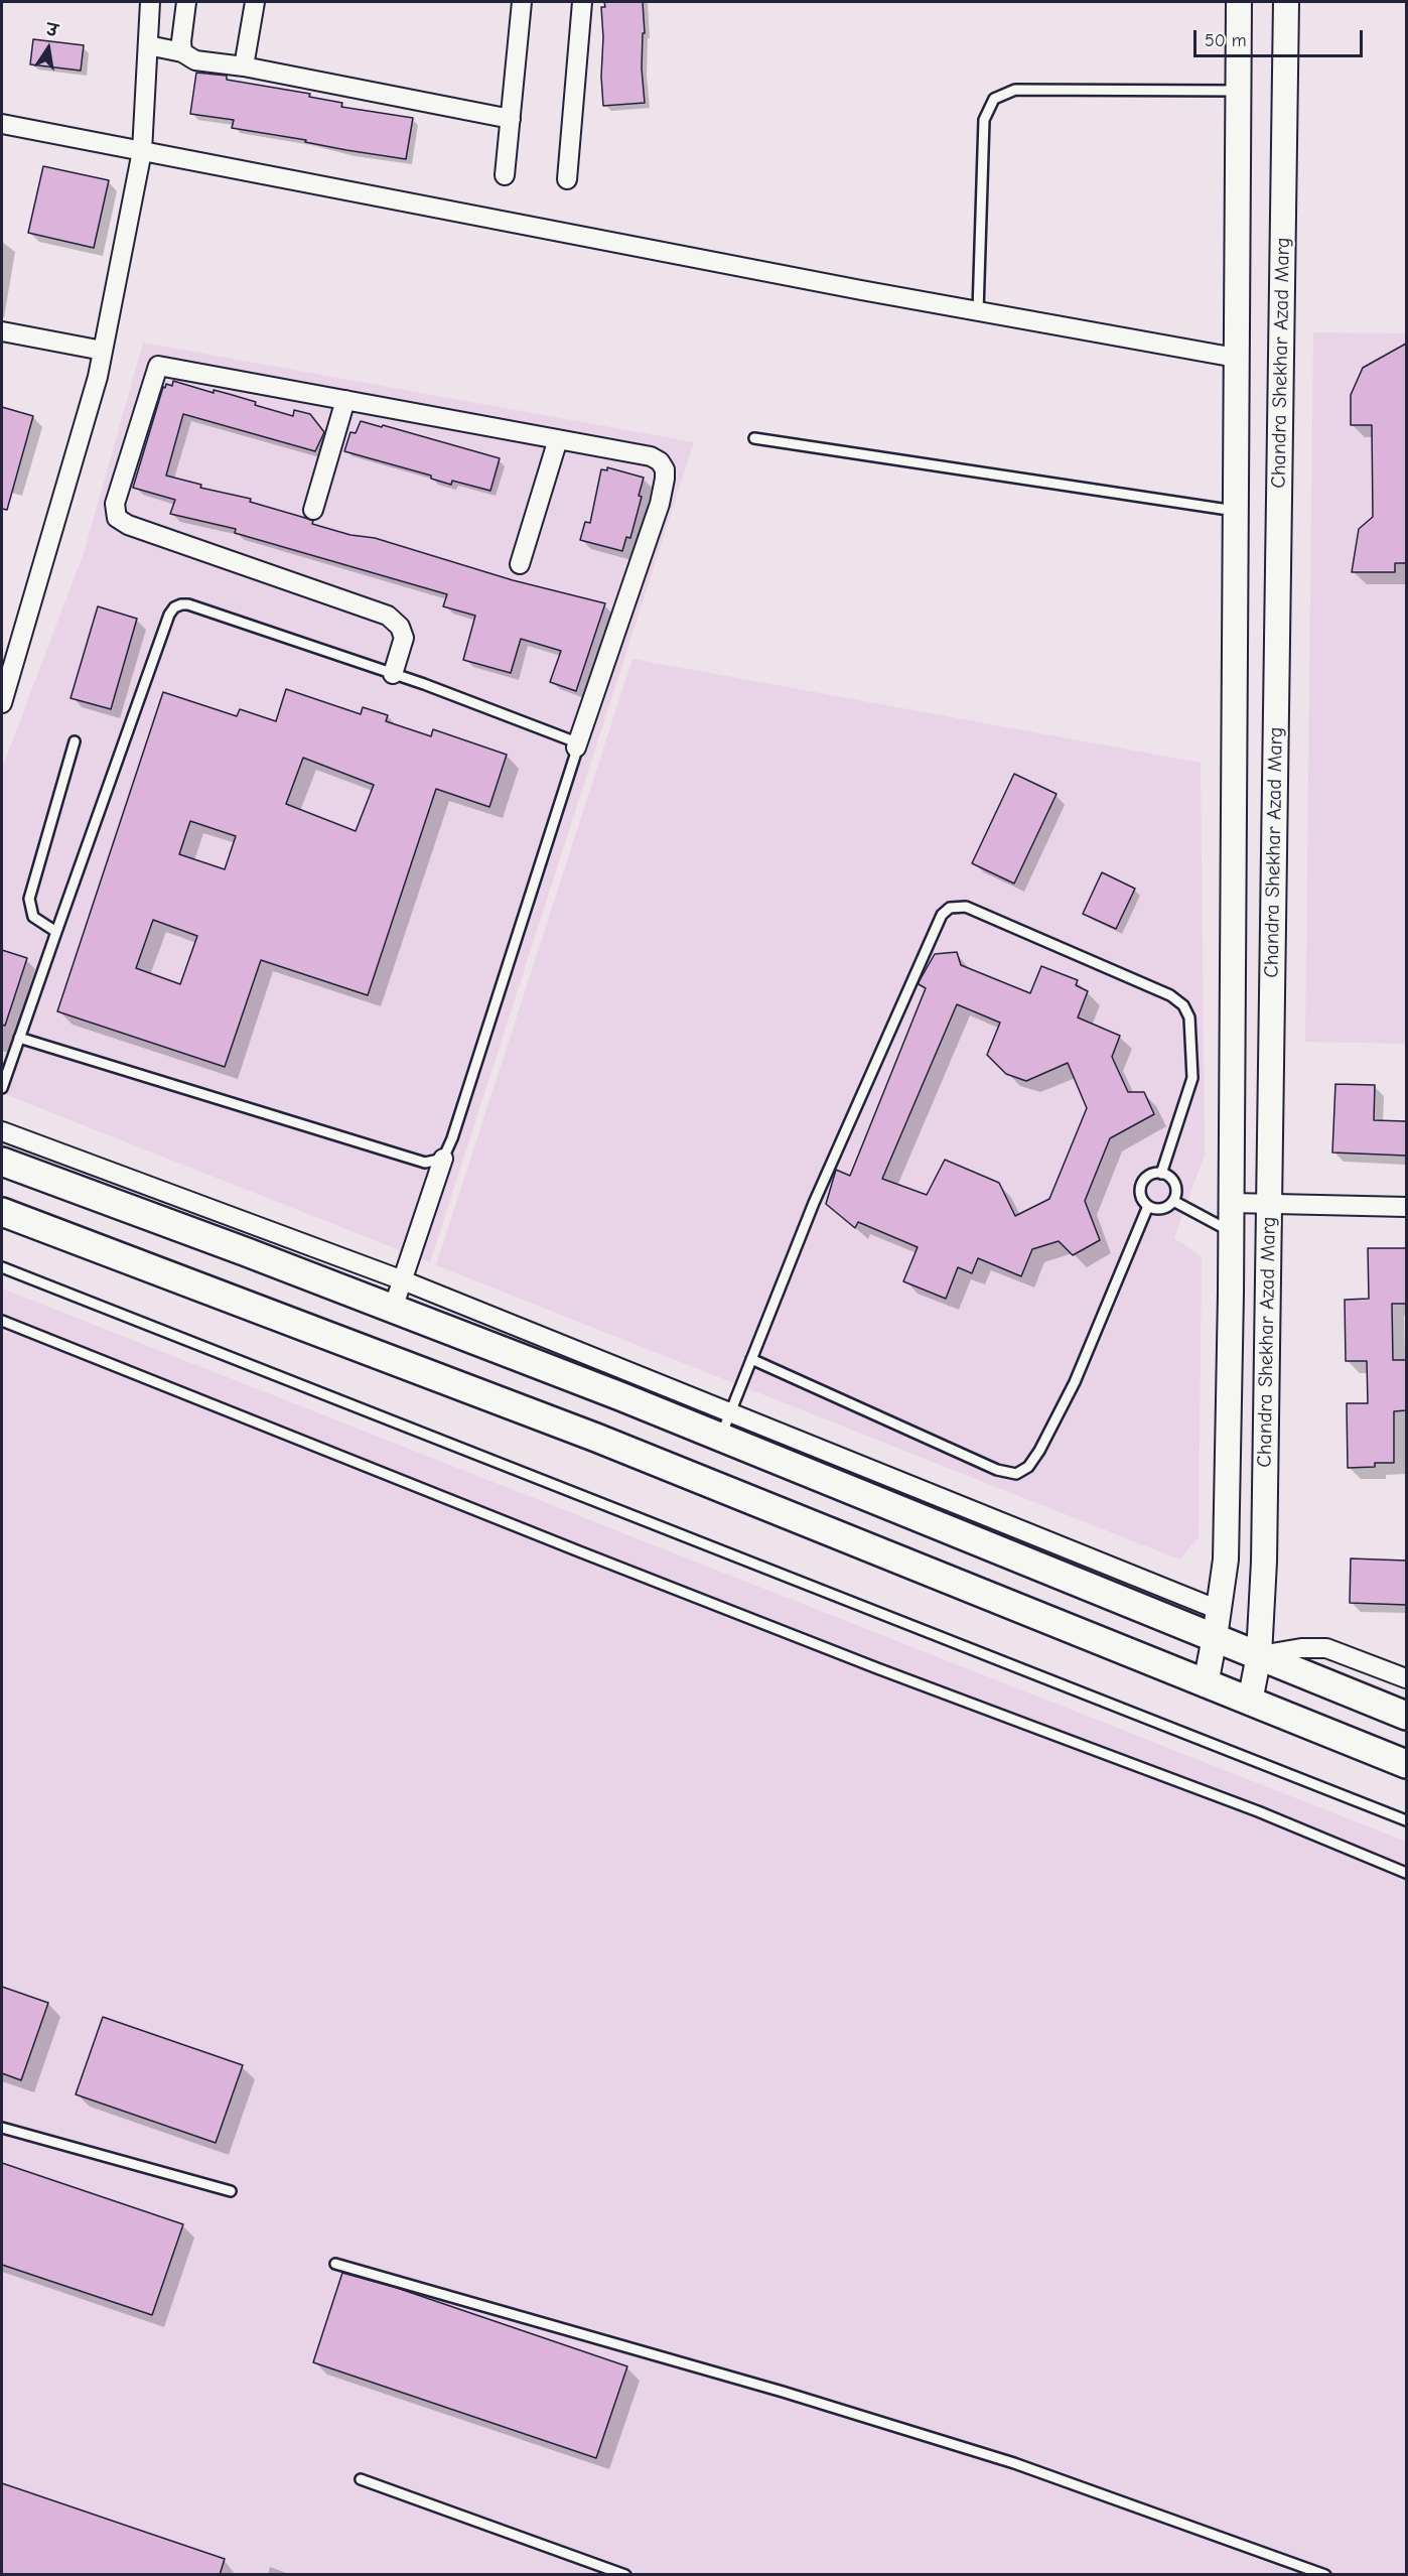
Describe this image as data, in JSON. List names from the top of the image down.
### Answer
{
  "streets": {
    "street": ["Chandra Shekhar Azad Marg"]
  },
  "scale_bar": "50 m",
  "north": "top"
}
